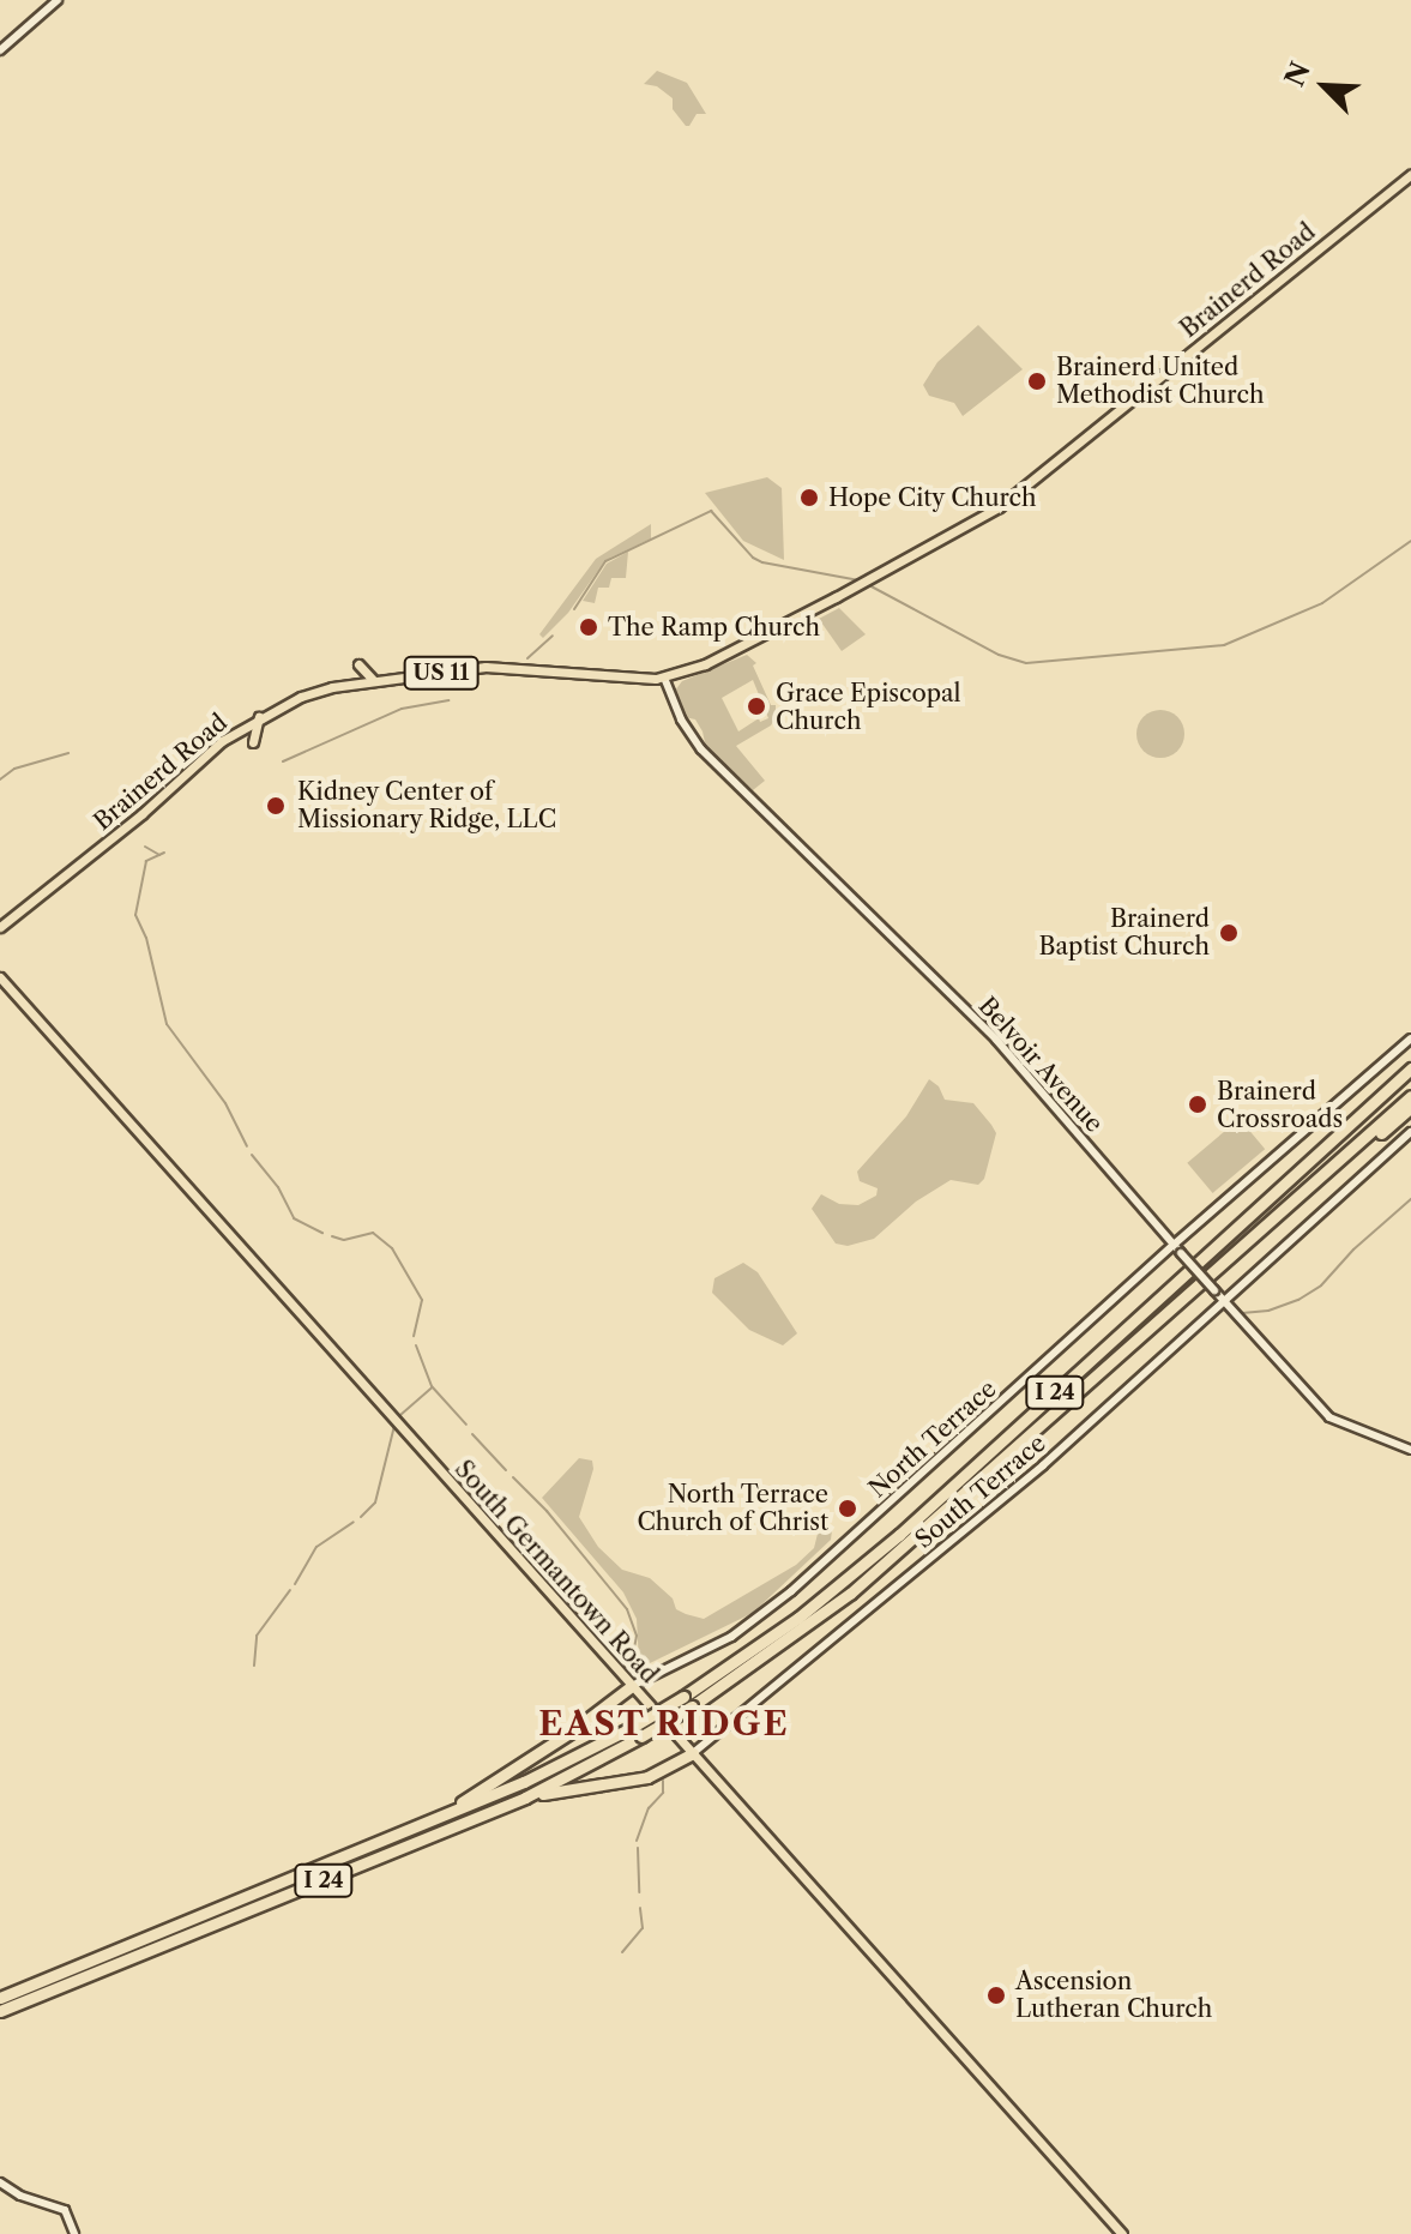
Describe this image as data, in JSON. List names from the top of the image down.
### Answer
{
  "streets": {
    "highway": ["I 24"],
    "main road": ["Brainerd Road", "US 11", "South Germantown Road"],
    "street": ["Belvoir Avenue", "North Terrace", "South Terrace"]
  },
  "crossings": [
    ["Brainerd Road", "Belvoir Avenue"],
    ["Belvoir Avenue", "North Terrace"],
    ["Belvoir Avenue", "South Terrace"],
    ["North Terrace", "South Germantown Road"],
    ["South Terrace", "South Germantown Road"]
  ],
  "districts": ["EAST RIDGE"],
  "places": [
    "Brainerd United Methodist Church",
    "Hope City Church",
    "The Ramp Church",
    "Grace Episcopal Church",
    "Kidney Center of Missionary Ridge, LLC",
    "Brainerd Baptist Church",
    "Brainerd Crossroads",
    "North Terrace Church of Christ",
    "Ascension Lutheran Church"
  ],
  "north": "top left"
}
